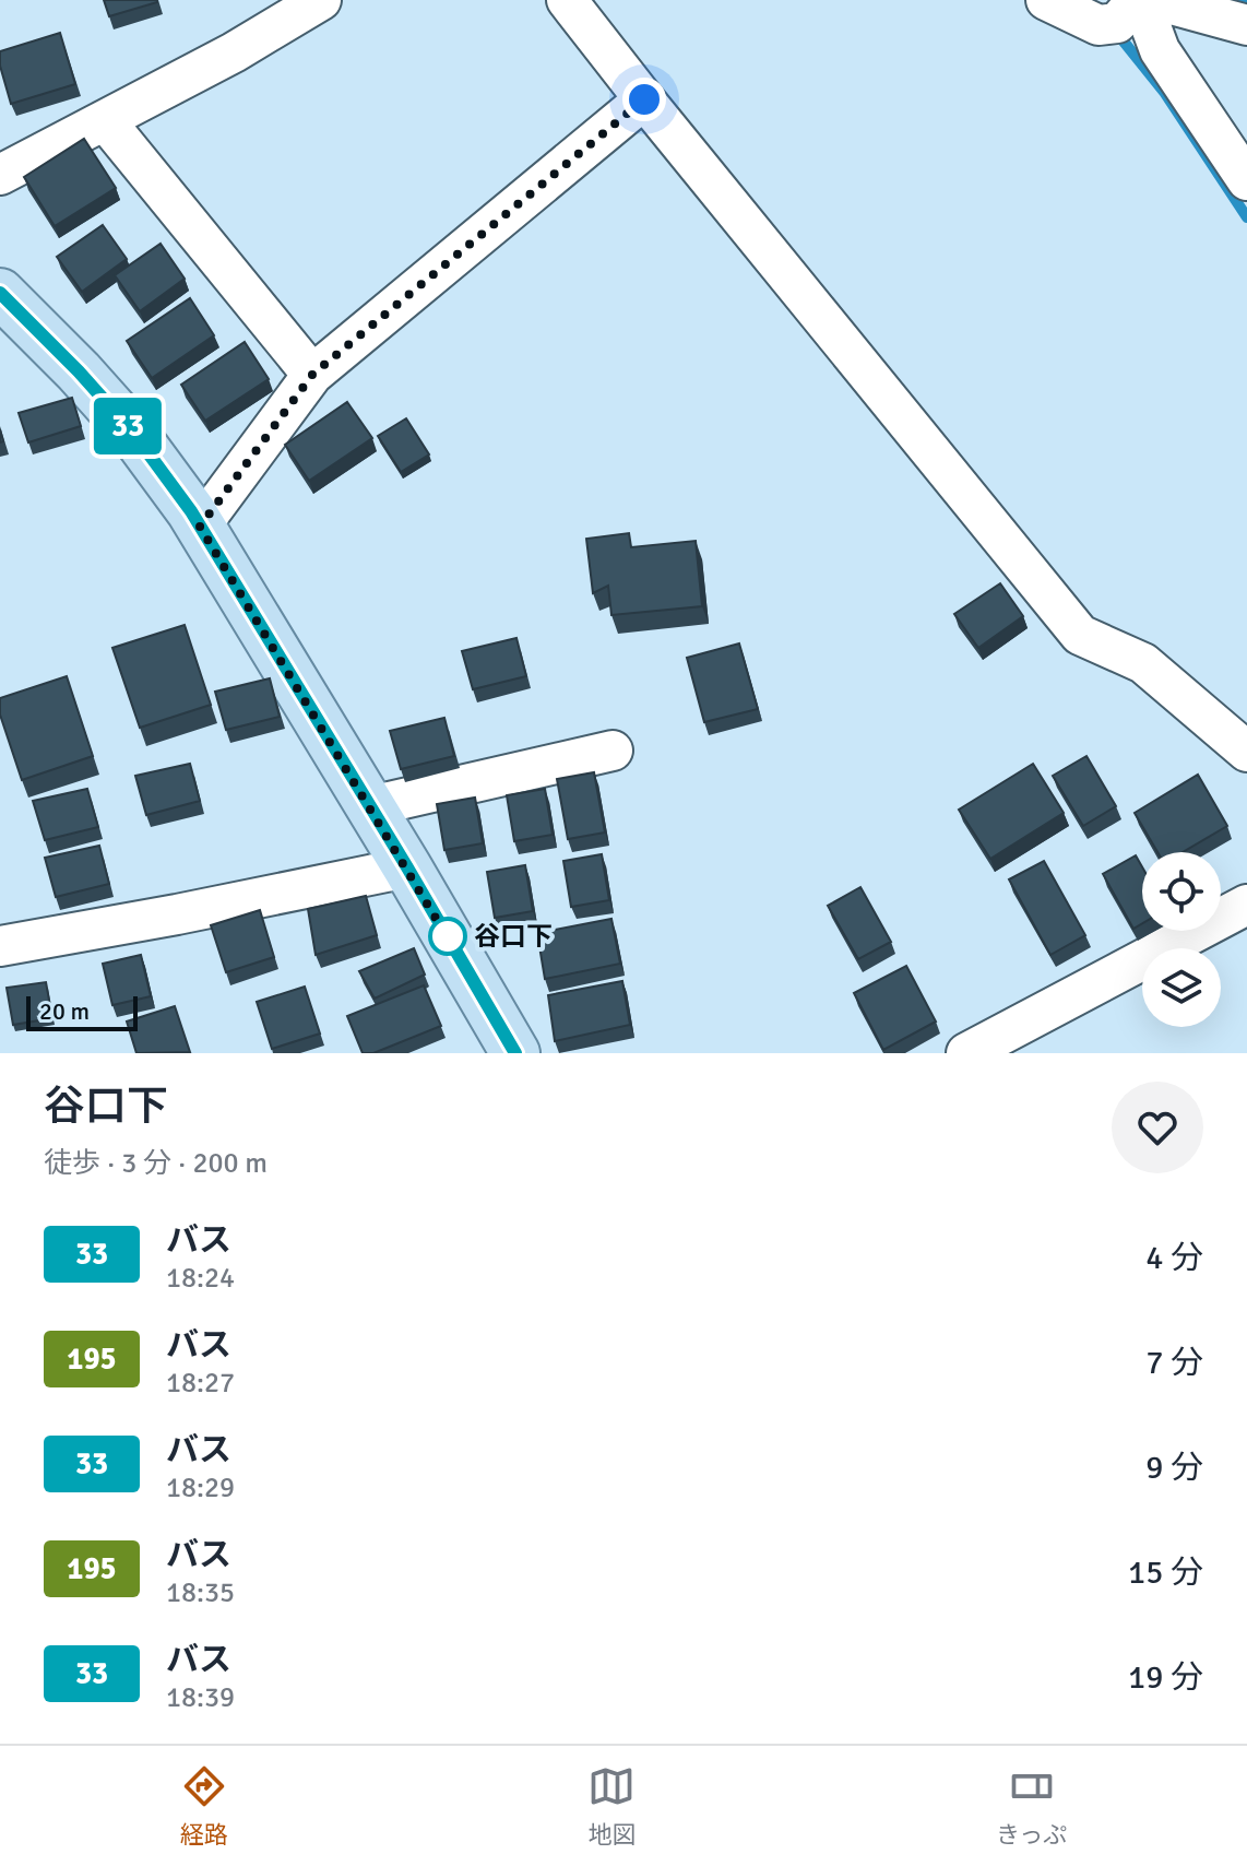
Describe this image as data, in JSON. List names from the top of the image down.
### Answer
{
  "places": ["谷口下"],
  "lines": ["bus line 33"],
  "scale_bar": "20 m",
  "page": {
    "on_map": "33",
    "scale": "20 m",
    "heading": ["谷口下", "徒歩 · 3 分 · 200 m"],
    "list": [
      {
        "mark": "33",
        "name": "バス",
        "note": "18:24",
        "value": "4 分"
      },
      {
        "mark": "195",
        "name": "バス",
        "note": "18:27",
        "value": "7 分"
      },
      {
        "mark": "33",
        "name": "バス",
        "note": "18:29",
        "value": "9 分"
      },
      {
        "mark": "195",
        "name": "バス",
        "note": "18:35",
        "value": "15 分"
      },
      {
        "mark": "33",
        "name": "バス",
        "note": "18:39",
        "value": "19 分"
      }
    ],
    "tabs": ["経路", "地図", "きっぷ"]
  }
}
